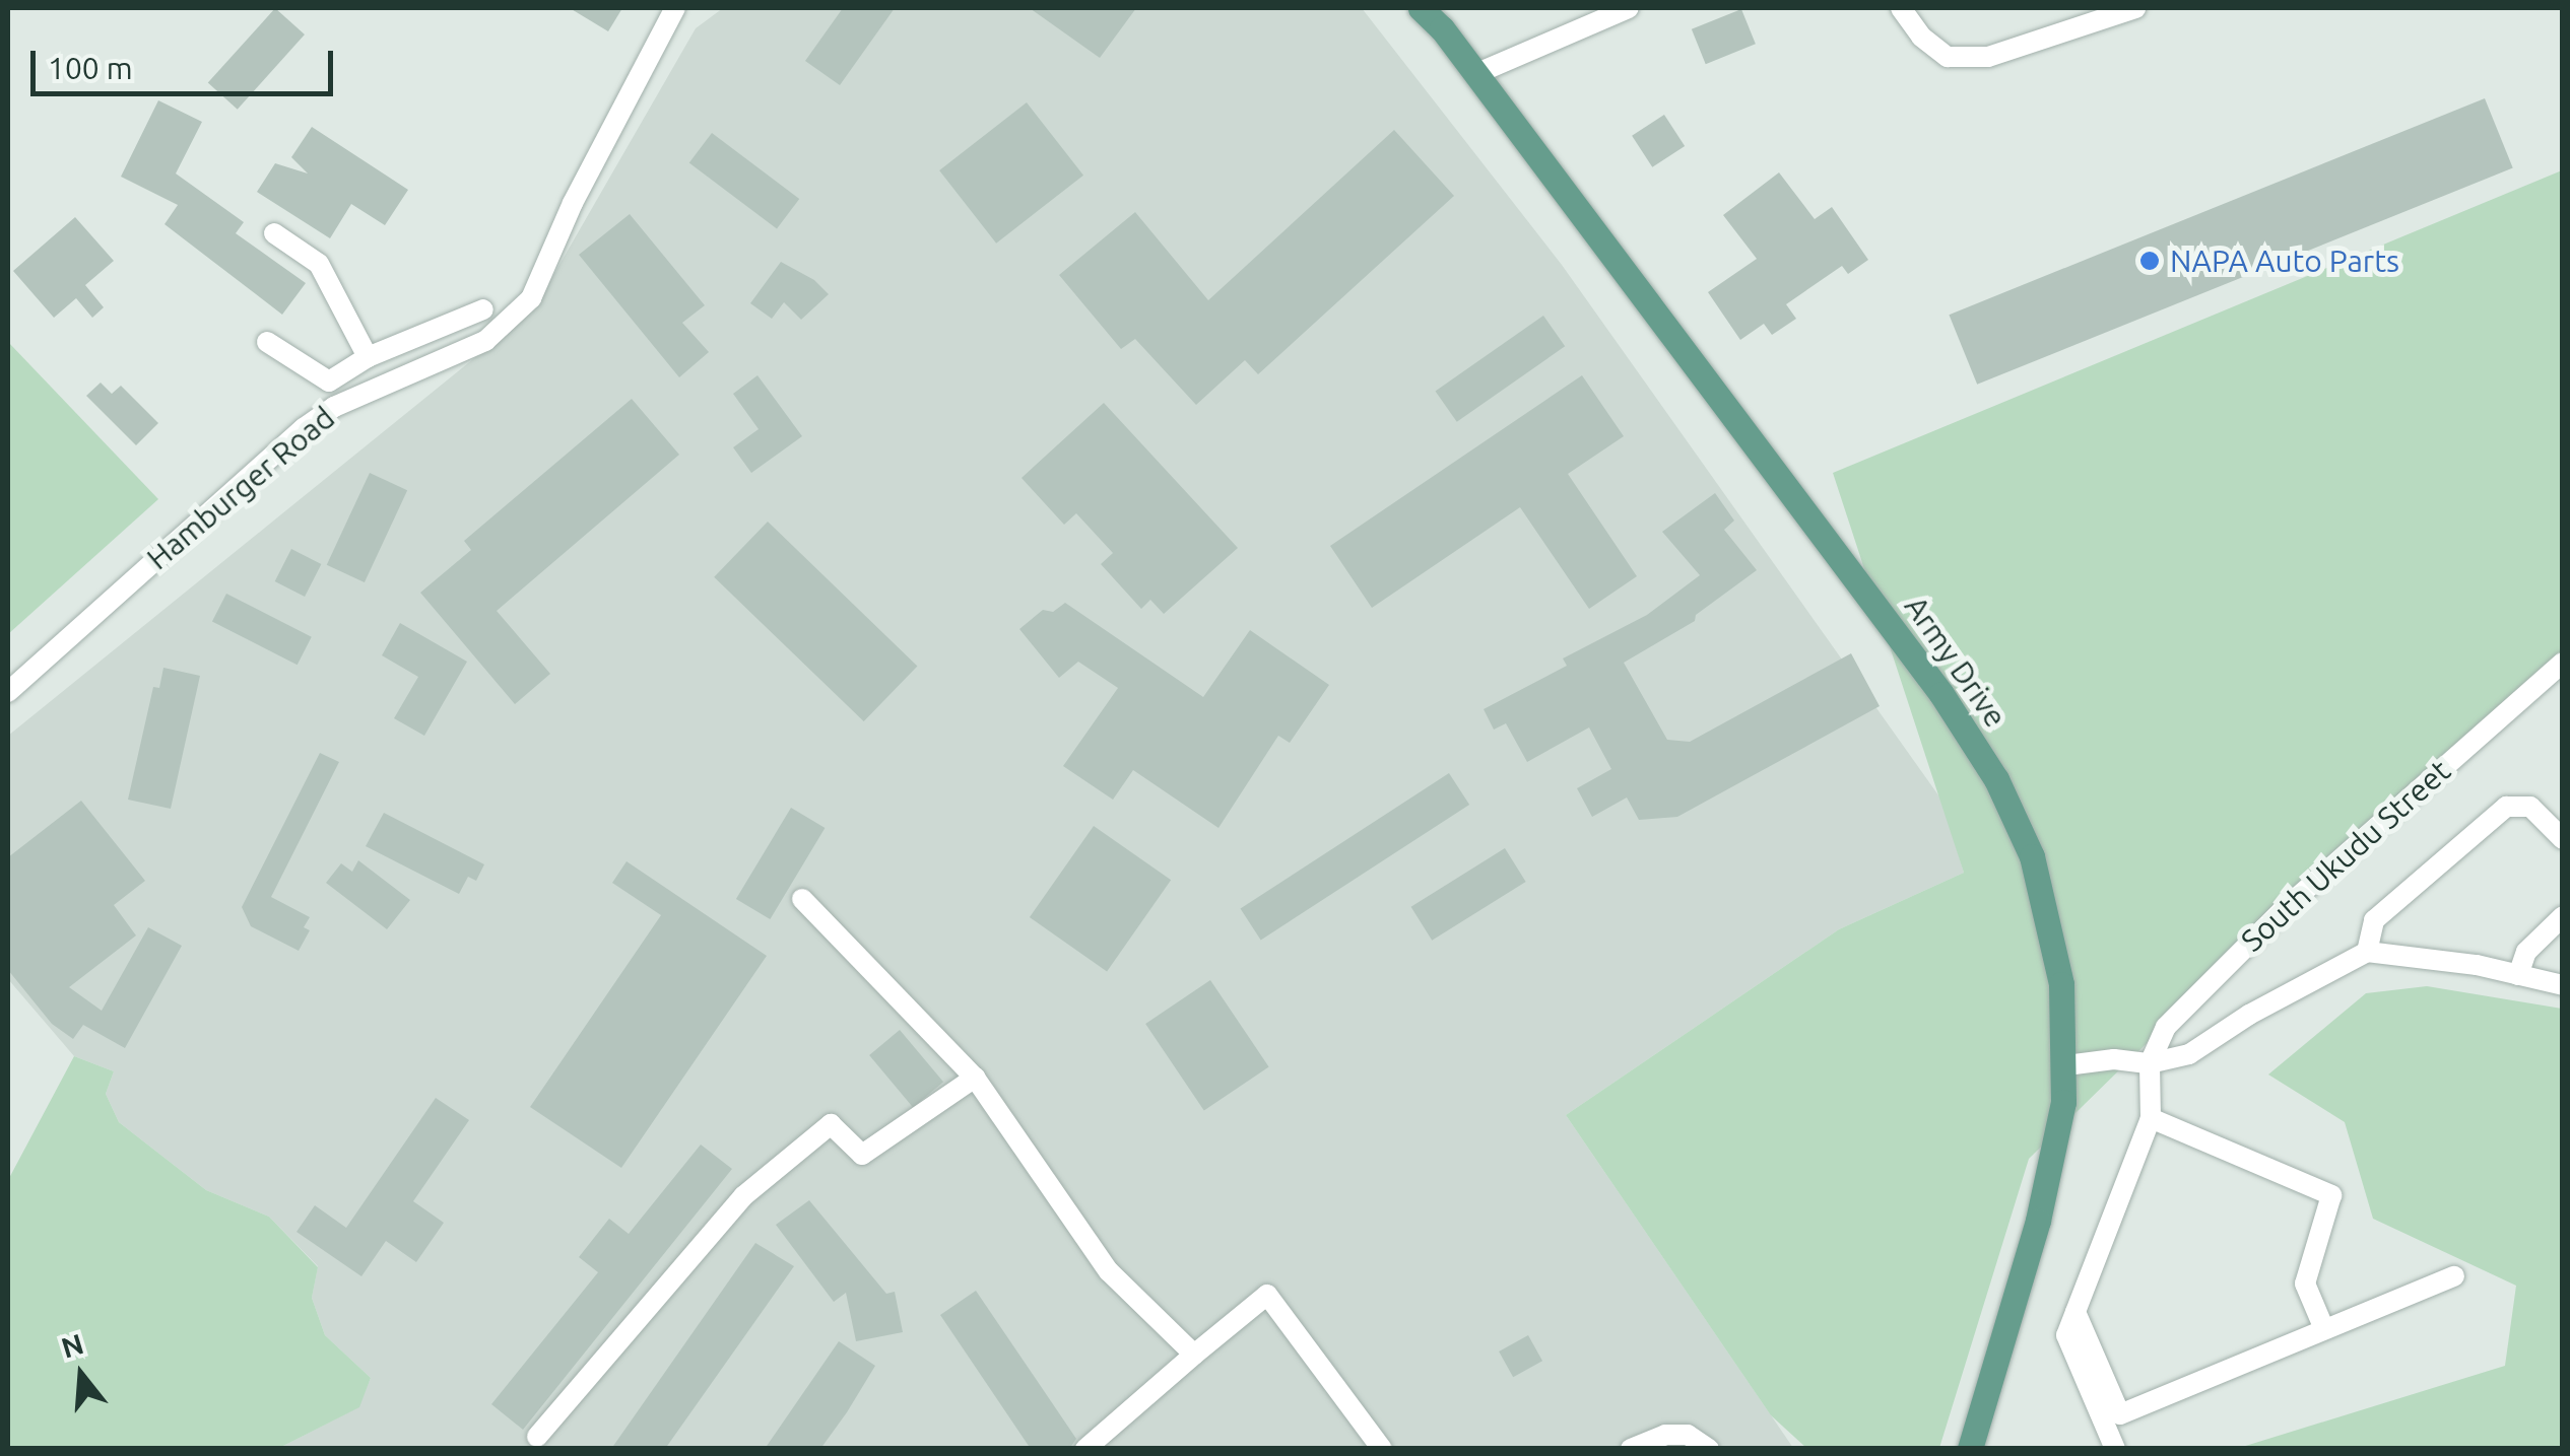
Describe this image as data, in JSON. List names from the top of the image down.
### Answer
{
  "streets": {
    "main road": ["Army Drive"],
    "street": ["Hamburger Road", "South Ukudu Street"]
  },
  "places": ["NAPA Auto Parts"],
  "scale_bar": "100 m",
  "north": "top"
}
